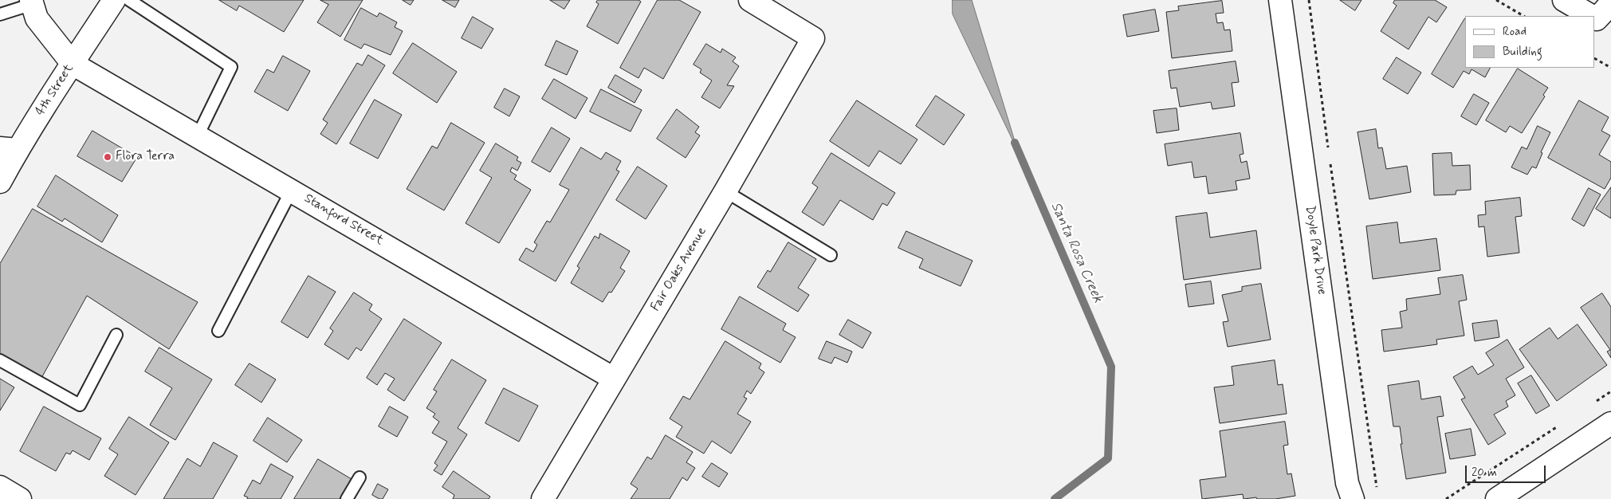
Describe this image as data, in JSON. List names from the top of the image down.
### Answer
{
  "streets": {
    "street": [
      "4th Street",
      "Stanford Street",
      "Doyle Park Drive",
      "Fair Oaks Avenue"
    ]
  },
  "crossings": [
    ["4th Street", "Stanford Street"],
    ["Stanford Street", "Fair Oaks Avenue"]
  ],
  "water": ["Santa Rosa Creek"],
  "places": ["Flora Terra"],
  "legend": ["Road", "Building"],
  "scale_bar": "20 m"
}
